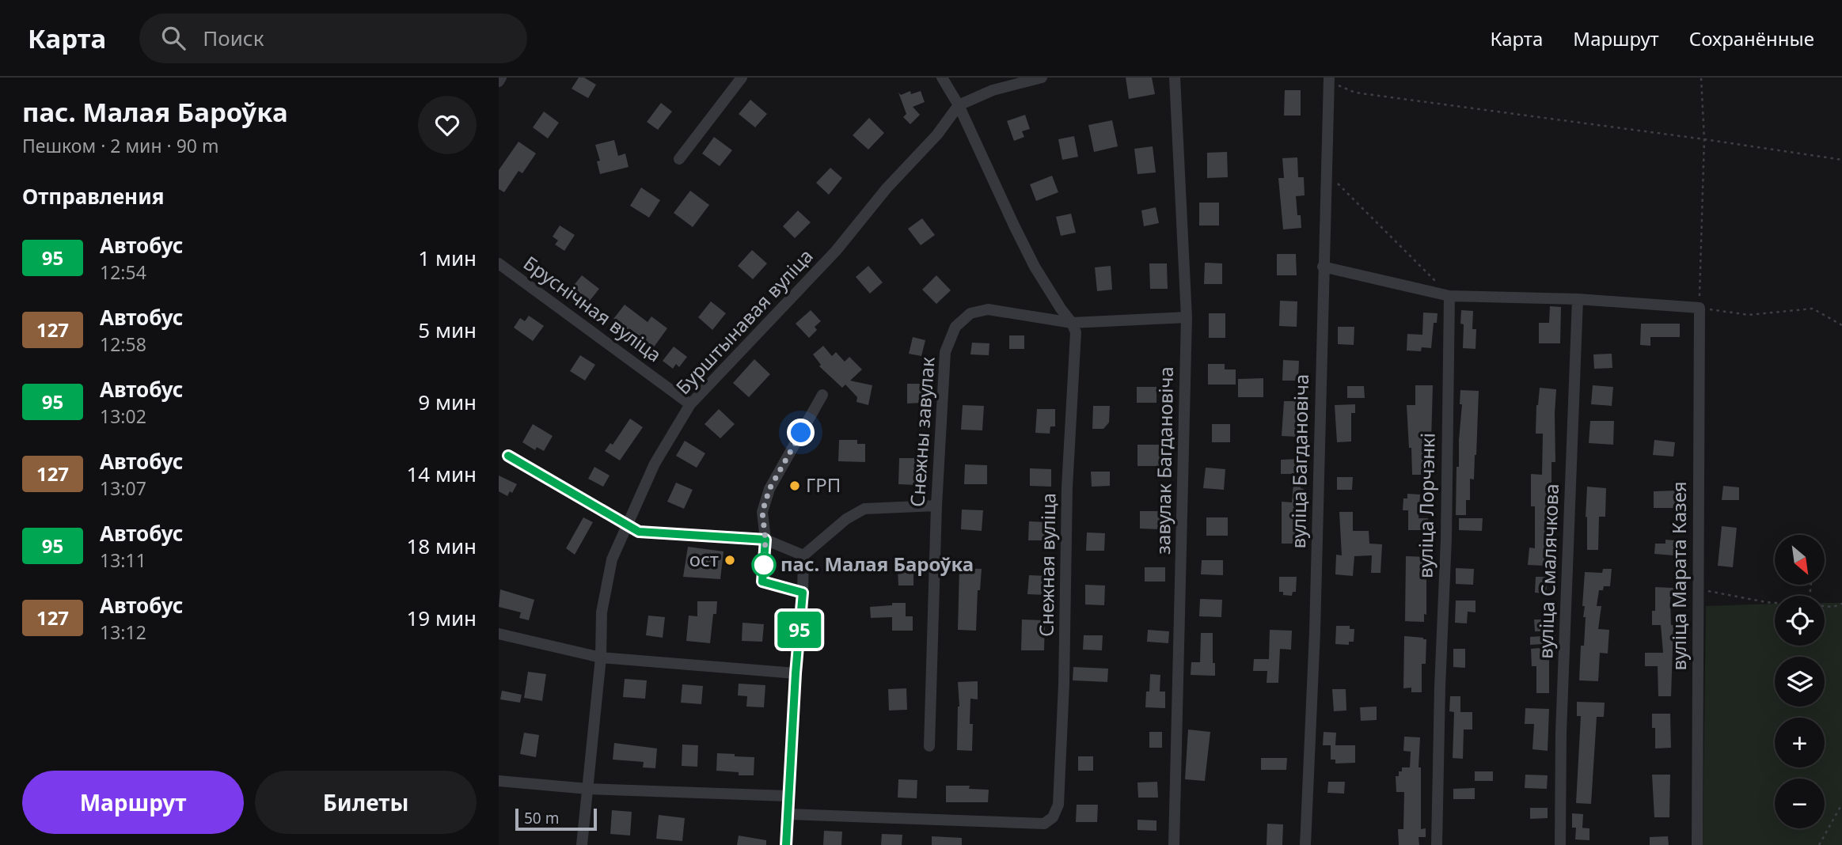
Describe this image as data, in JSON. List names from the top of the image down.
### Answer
{
  "streets": {
    "street": [
      "Бруснічная вуліца",
      "Бурштынавая вуліца",
      "Снежны завулак",
      "завулак Багдановіча",
      "вуліца Багдановіча",
      "вуліца Лорчэнкі",
      "Снежная вуліца",
      "вуліца Смалячкова",
      "вуліца Марата Казея"
    ]
  },
  "crossings": [
    ["Бруснічная вуліца", "Бурштынавая вуліца"],
    ["Бурштынавая вуліца", "Снежная вуліца"],
    ["Снежны завулак", "завулак Багдановіча"],
    ["Снежны завулак", "Снежная вуліца"]
  ],
  "places": ["ГРП", "ост", "пас. Малая Бароўка"],
  "lines": ["bus line 95"],
  "scale_bar": "50 m",
  "north": "bottom right",
  "page": {
    "header": "Карта",
    "search": "Поиск",
    "nav": ["Карта", "Маршрут", "Сохранённые"],
    "heading": [
      ["пас. Малая Бароўка", "Пешком · 2 мин · 90 m"],
      "Отправления"
    ],
    "on_map": "95",
    "list": [
      {
        "mark": "95",
        "name": "Автобус",
        "note": "12:54",
        "value": "1 мин"
      },
      {
        "mark": "127",
        "name": "Автобус",
        "note": "12:58",
        "value": "5 мин"
      },
      {
        "mark": "95",
        "name": "Автобус",
        "note": "13:02",
        "value": "9 мин"
      },
      {
        "mark": "127",
        "name": "Автобус",
        "note": "13:07",
        "value": "14 мин"
      },
      {
        "mark": "95",
        "name": "Автобус",
        "note": "13:11",
        "value": "18 мин"
      },
      {
        "mark": "127",
        "name": "Автобус",
        "note": "13:12",
        "value": "19 мин"
      }
    ],
    "map_buttons": ["+", "−"],
    "buttons": ["Маршрут", "Билеты"],
    "scale": "50 m"
  }
}
